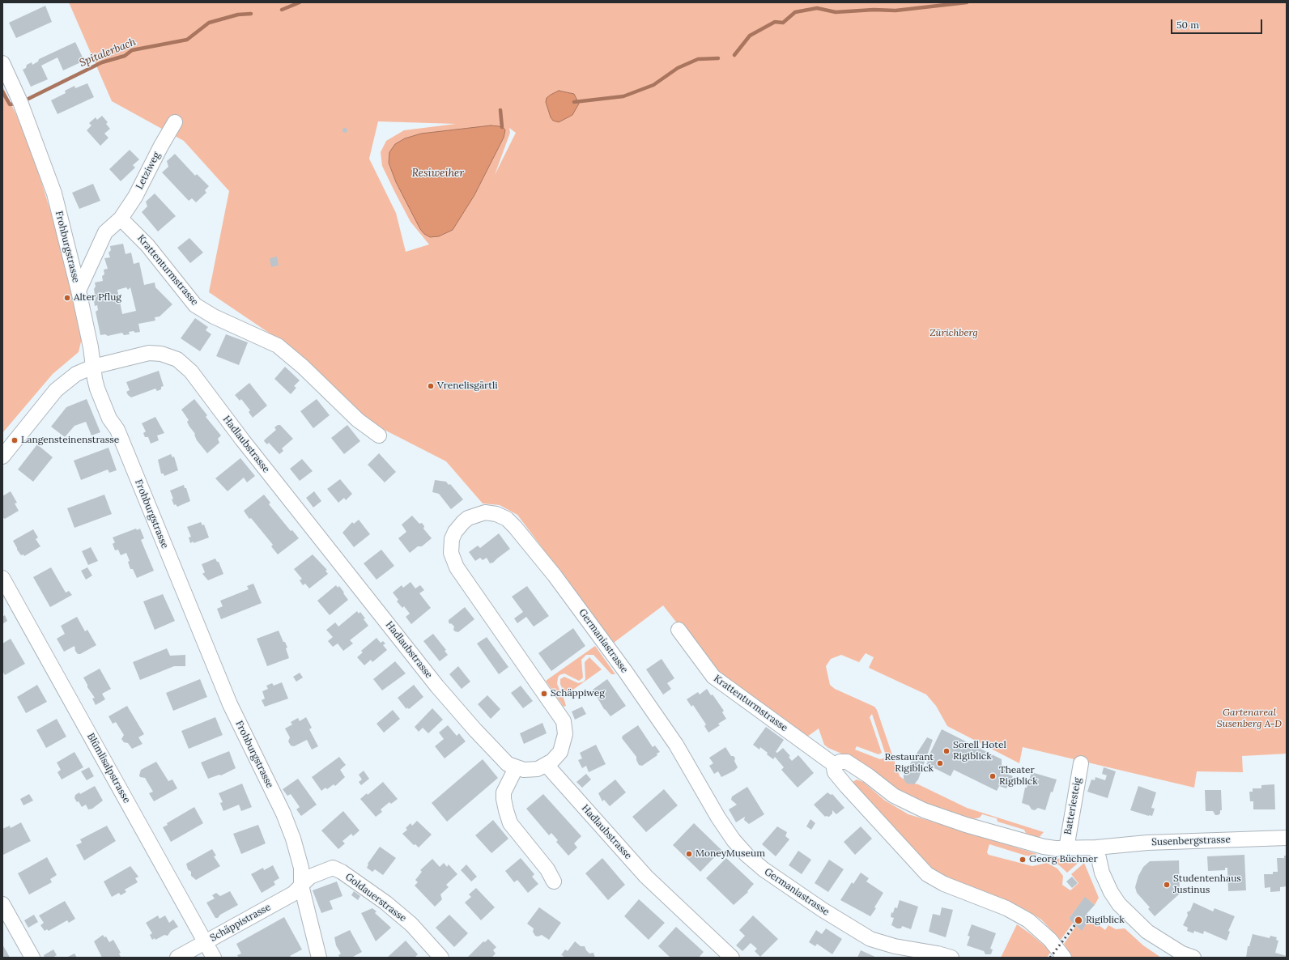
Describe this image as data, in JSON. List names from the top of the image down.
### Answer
{
  "streets": {
    "street": [
      "Letziweg",
      "Frohburgstrasse",
      "Krattenturmstrasse",
      "Hadlaubstrasse",
      "Germaniastrasse",
      "Blümlisalpstrasse",
      "Batteriesteig",
      "Susenbergstrasse",
      "Goldauerstrasse",
      "Schäppistrasse"
    ]
  },
  "crossings": [
    ["Letziweg", "Krattenturmstrasse"],
    ["Frohburgstrasse", "Hadlaubstrasse"],
    ["Frohburgstrasse", "Goldauerstrasse"],
    ["Frohburgstrasse", "Schäppistrasse"],
    ["Hadlaubstrasse", "Germaniastrasse"],
    ["Blümlisalpstrasse", "Schäppistrasse"],
    ["Goldauerstrasse", "Schäppistrasse"]
  ],
  "water": ["Spitalerbach", "Resiweiher"],
  "parks": ["Zürichberg", "Gartenareal Susenberg A-D"],
  "places": [
    "Alter Pflug",
    "Vrenelisgärtli",
    "Langensteinenstrasse",
    "Schäppiweg",
    "Sorell Hotel Rigiblick",
    "Restaurant Rigiblick",
    "Theater Rigiblick",
    "MoneyMuseum",
    "Georg Büchner",
    "Studentenhaus Justinus",
    "Rigiblick"
  ],
  "scale_bar": "50 m"
}
